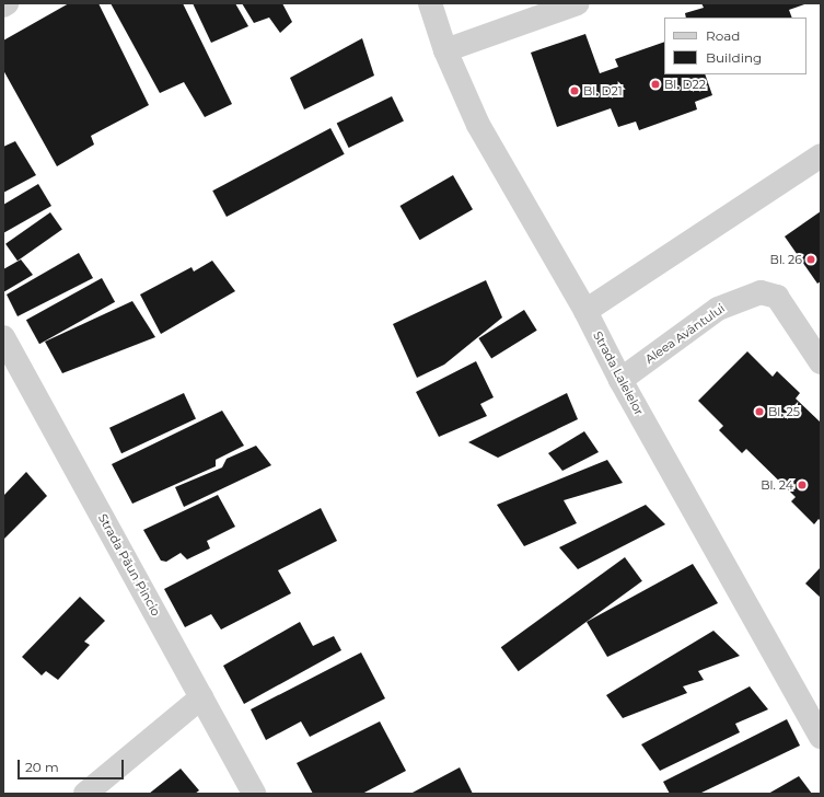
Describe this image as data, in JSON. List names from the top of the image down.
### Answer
{
  "streets": {
    "street": ["Aleea Avântului", "Strada Lalelelor", "Strada Păun Pincio"]
  },
  "crossings": [
    ["Aleea Avântului", "Strada Lalelelor"]
  ],
  "places": [
    "Bl. D22",
    "Bl. D21",
    "Bl. 26",
    "Bl. 25",
    "Bl. 24"
  ],
  "legend": ["Road", "Building"],
  "scale_bar": "20 m"
}
